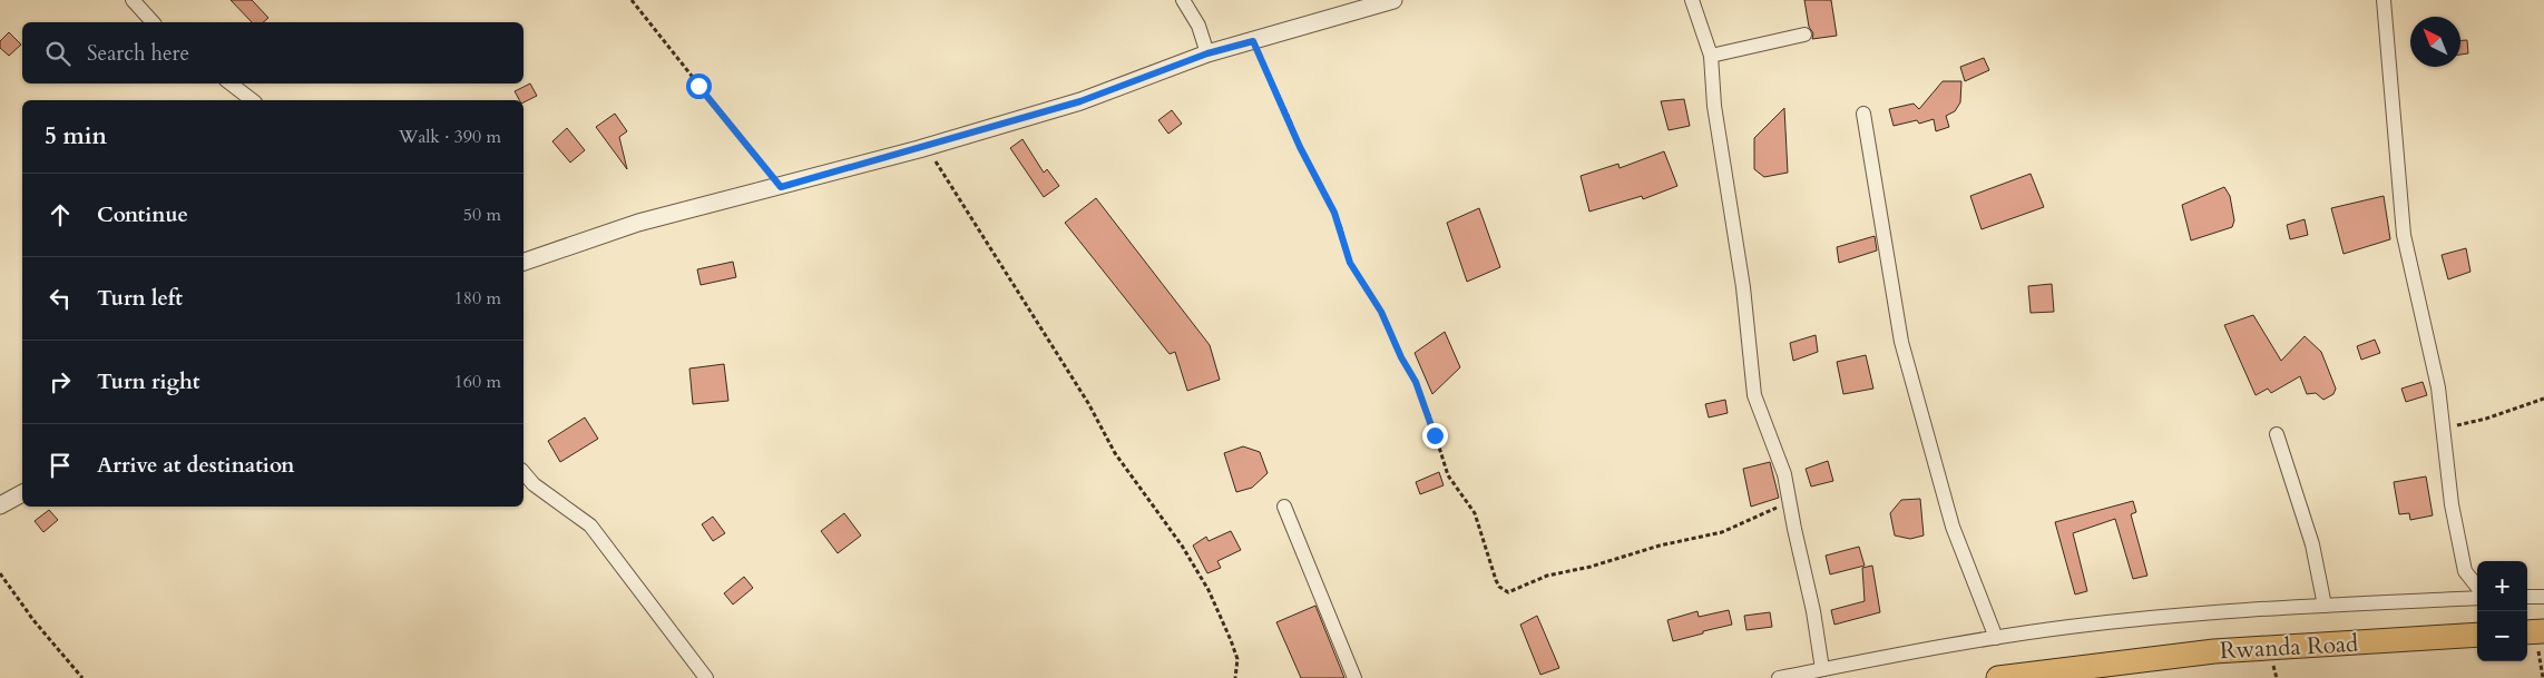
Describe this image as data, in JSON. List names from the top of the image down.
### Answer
{
  "streets": {
    "highway": ["Rwanda Road"]
  },
  "north": "top left",
  "page": {
    "search": "Search here",
    "heading": ["5 min", "Walk · 390 m"],
    "list": [
      ["Continue", "50 m"],
      ["Turn left", "180 m"],
      ["Turn right", "160 m"],
      "Arrive at destination"
    ],
    "map_buttons": ["+", "−"]
  }
}
